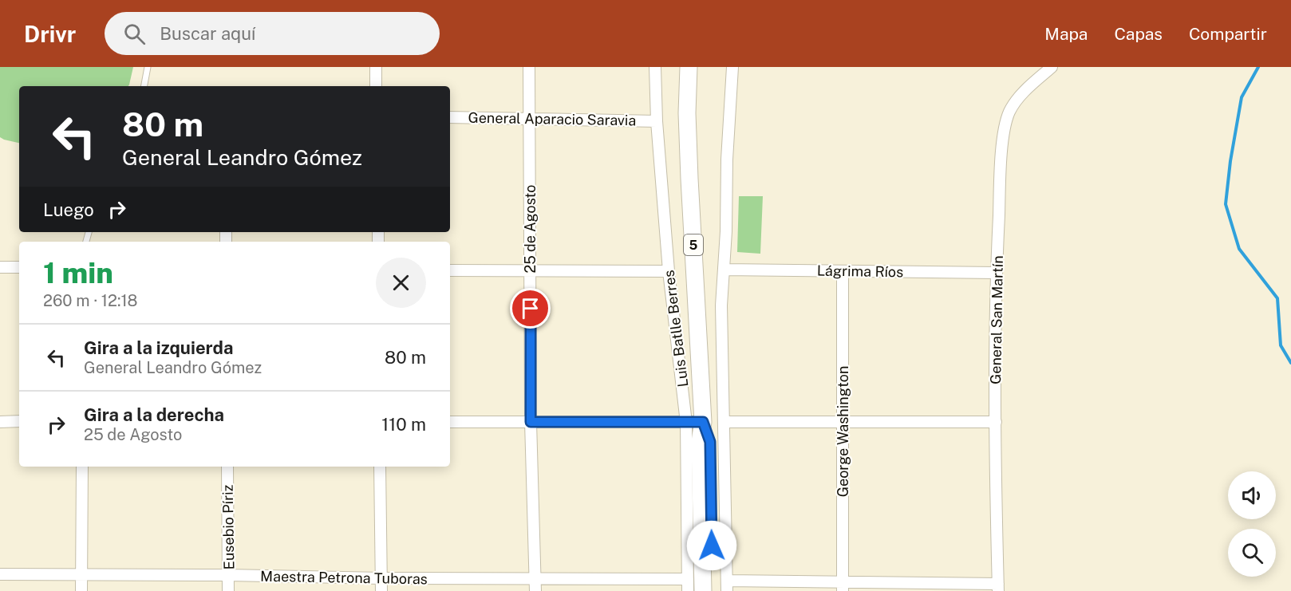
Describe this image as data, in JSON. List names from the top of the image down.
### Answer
{
  "streets": {
    "highway": ["5"],
    "street": [
      "General Aparacio Saravia",
      "25 de Agosto",
      "Lágrima Ríos",
      "General San Martín",
      "Luis Batlle Berres",
      "George Washington",
      "Eusebio Píriz",
      "Maestra Petrona Tuboras"
    ]
  },
  "crossings": [
    ["General Aparacio Saravia", "25 de Agosto"],
    ["General Aparacio Saravia", "Luis Batlle Berres"],
    ["25 de Agosto", "Maestra Petrona Tuboras"],
    ["5", "Luis Batlle Berres"],
    ["Lágrima Ríos", "General San Martín"],
    ["Lágrima Ríos", "George Washington"],
    ["Luis Batlle Berres", "Maestra Petrona Tuboras"],
    ["Eusebio Píriz", "Maestra Petrona Tuboras"]
  ],
  "page": {
    "header": "Drivr",
    "search": "Buscar aquí",
    "nav": ["Mapa", "Capas", "Compartir"],
    "turn": ["80 m", "General Leandro Gómez"],
    "then": "Luego",
    "heading": ["1 min", "260 m · 12:18"],
    "list": [
      {
        "name": "Gira a la izquierda",
        "note": "General Leandro Gómez",
        "value": "80 m"
      },
      {
        "name": "Gira a la derecha",
        "note": "25 de Agosto",
        "value": "110 m"
      }
    ]
  }
}
